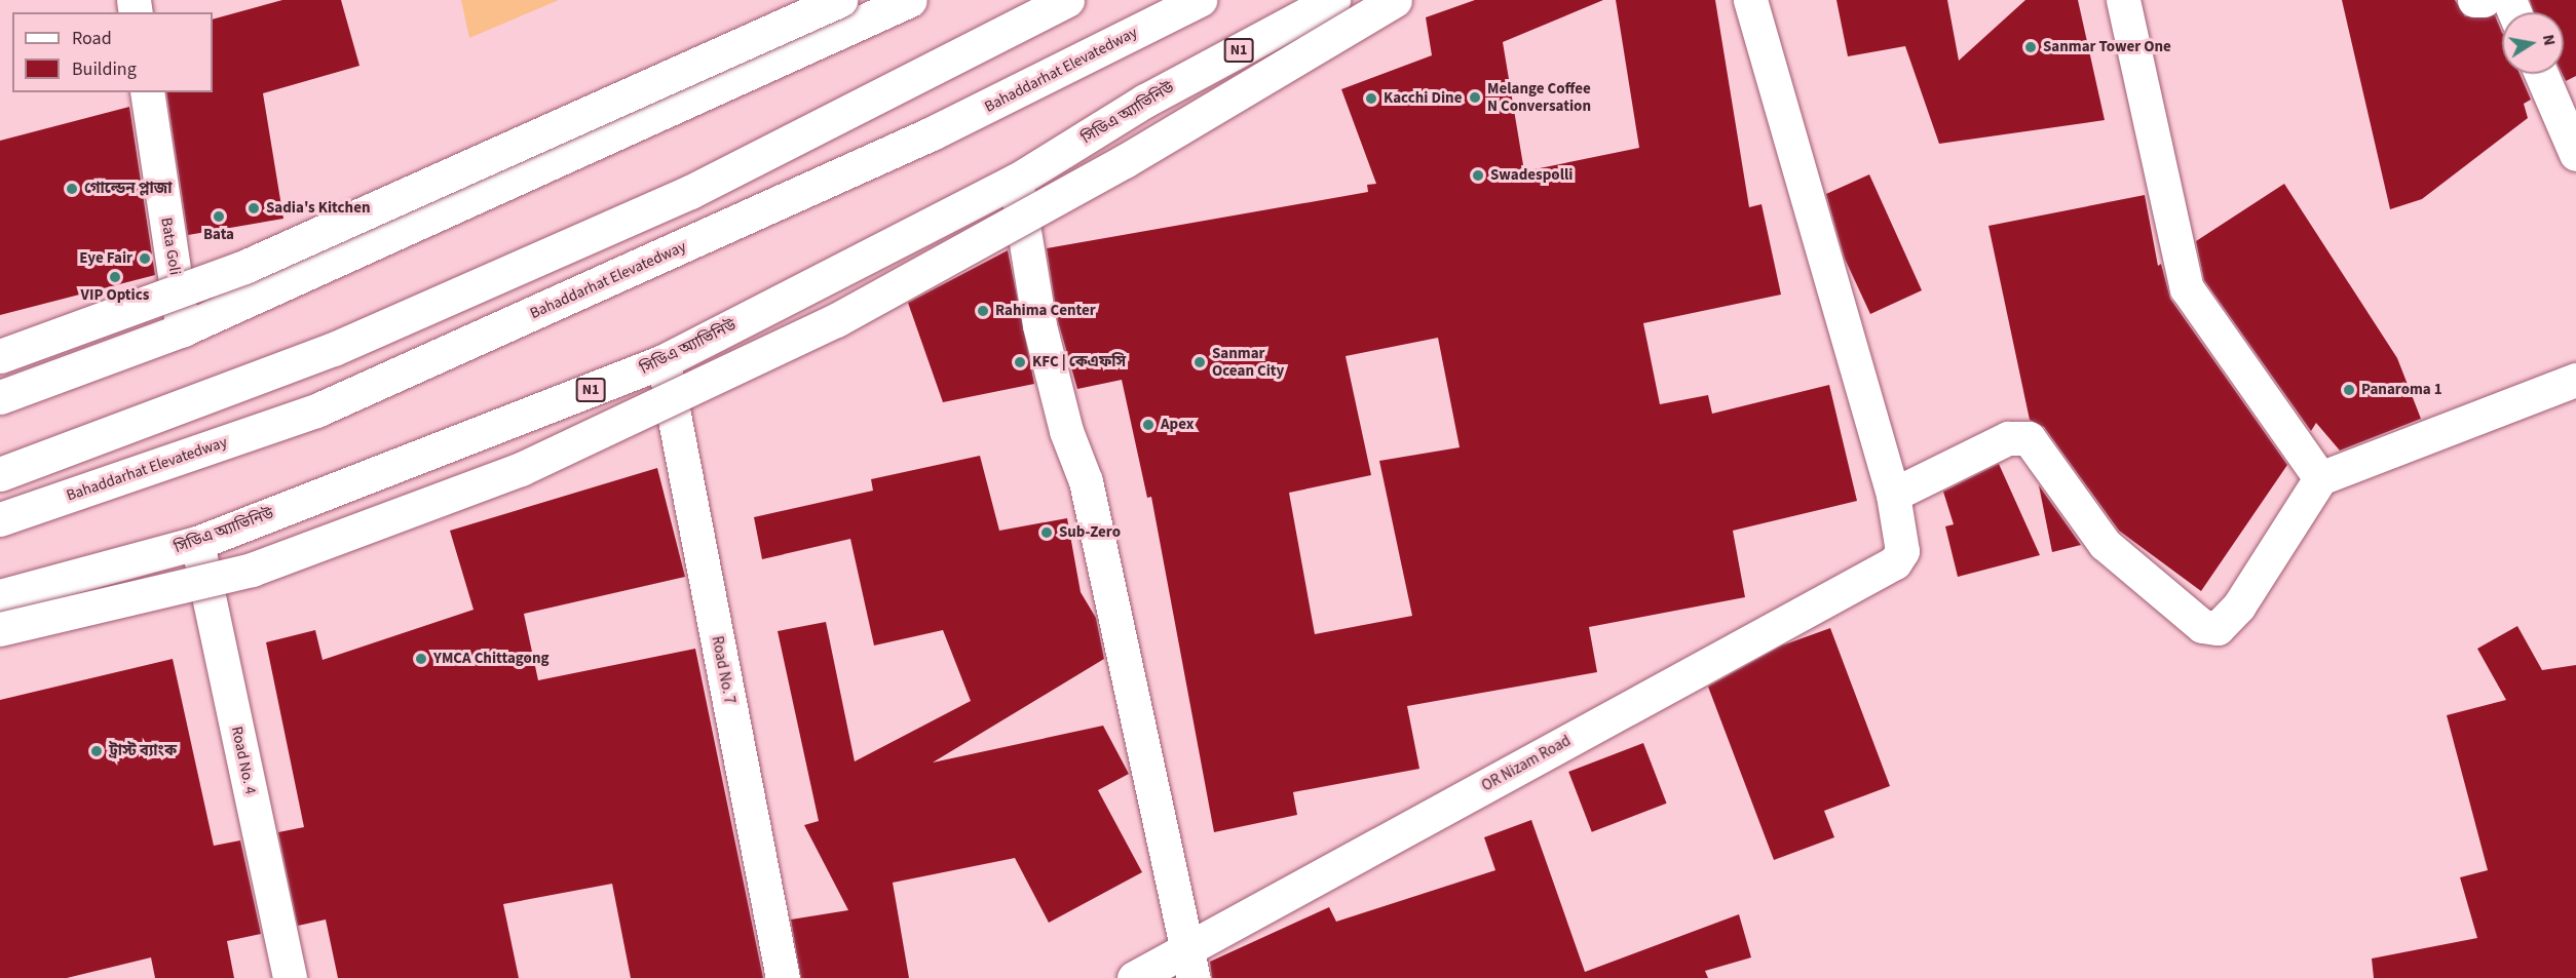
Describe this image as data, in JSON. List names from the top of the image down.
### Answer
{
  "streets": {
    "main road": [
      "N1",
      "Bahaddarhat Elevatedway",
      "সিডিএ অ্যাভিনিউ",
      "Bata Goli",
      "Road No. 7",
      "Road No. 4",
      "OR Nizam Road"
    ]
  },
  "crossings": [
    ["সিডিএ অ্যাভিনিউ", "Road No. 7"],
    ["সিডিএ অ্যাভিনিউ", "Road No. 4"]
  ],
  "places": [
    "Sanmar Tower One",
    "Melange Coffee N Conversation",
    "Kacchi Dine",
    "Swadespolli",
    "গোল্ডেন প্লাজা",
    "Sadia's Kitchen",
    "Bata",
    "Eye Fair",
    "VIP Optics",
    "Rahima Center",
    "KFC | কেএফসি",
    "Sanmar Ocean City",
    "Panaroma 1",
    "Apex",
    "Sub-Zero",
    "YMCA Chittagong",
    "ট্রাস্ট ব্যাংক"
  ],
  "legend": ["Road", "Building"],
  "north": "right"
}
